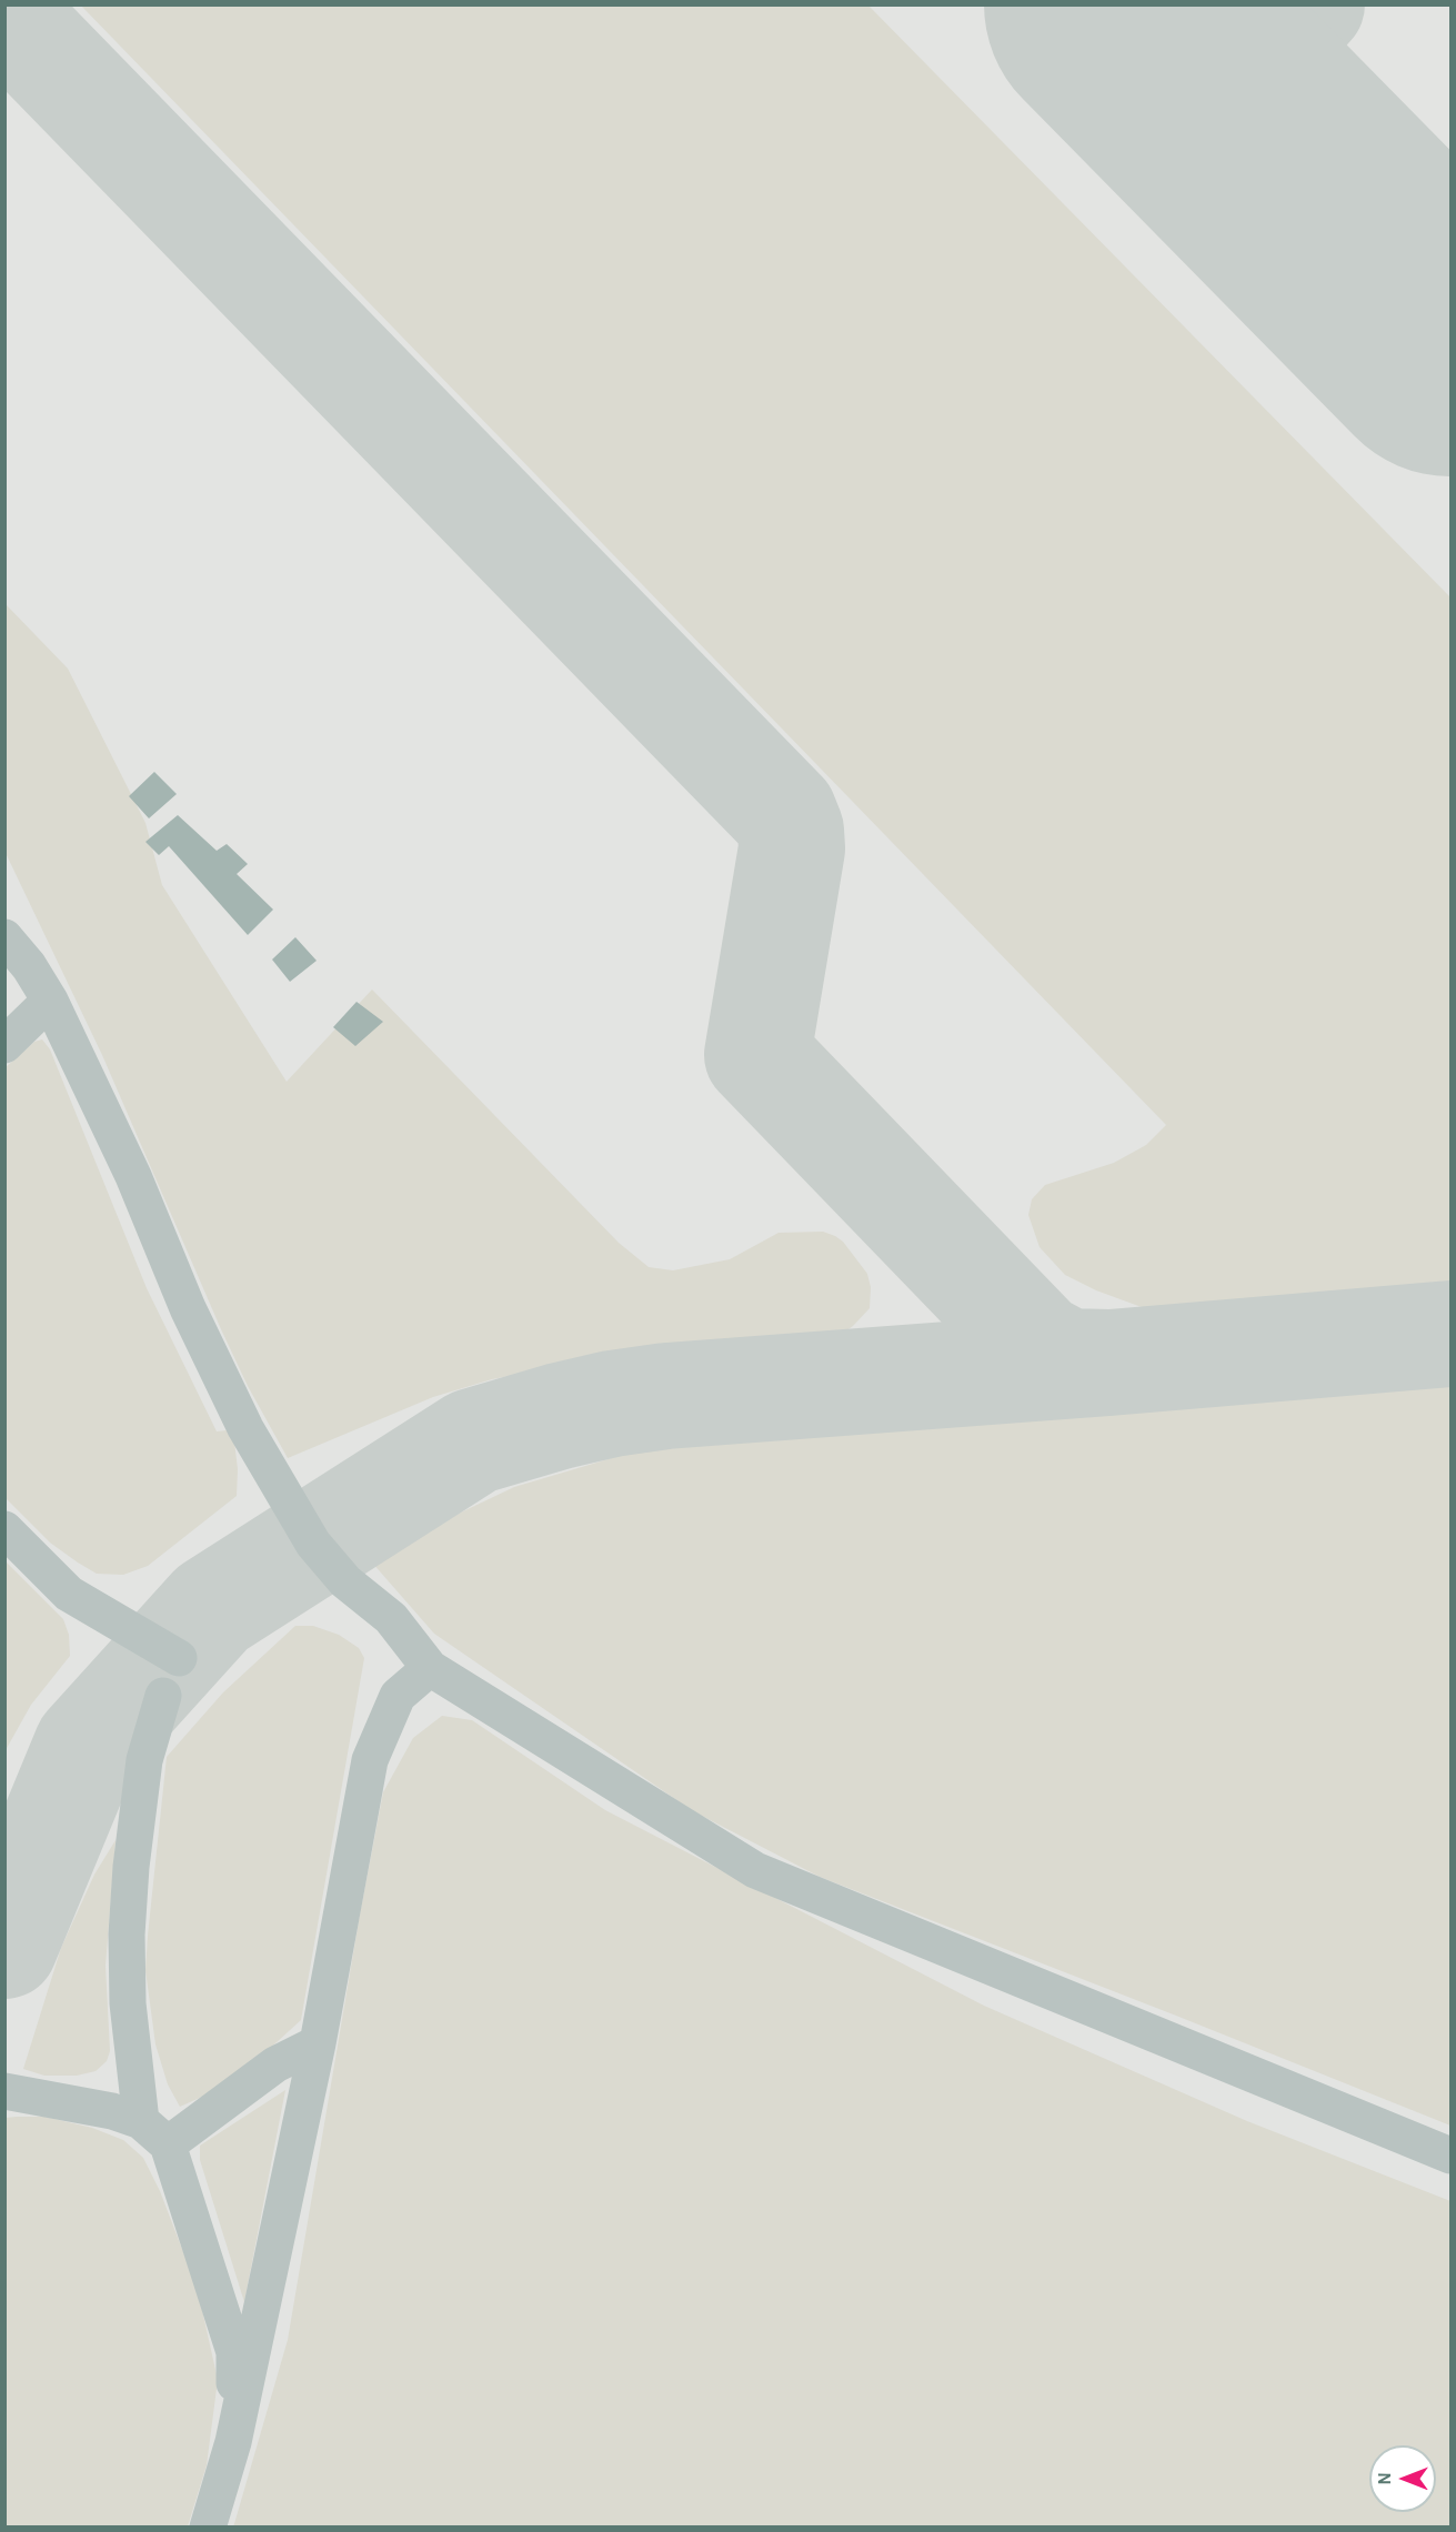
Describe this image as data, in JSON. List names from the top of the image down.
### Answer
{
  "north": "left"
}
